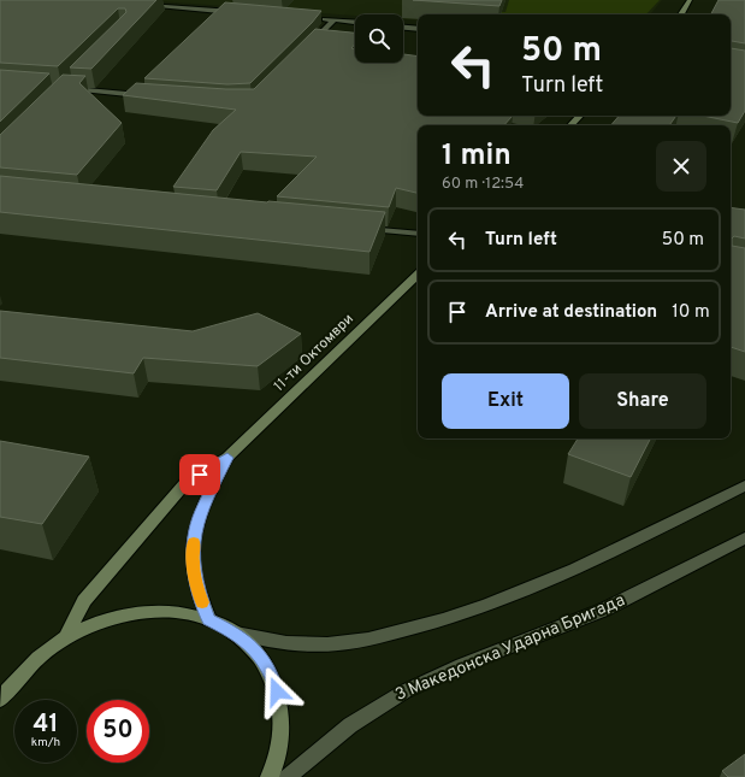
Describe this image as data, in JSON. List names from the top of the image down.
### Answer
{
  "streets": {
    "main road": ["11-ти Октомври"],
    "street": ["3 Македонска Ударна Бригада"]
  },
  "page": {
    "turn": ["50 m", "Turn left"],
    "heading": ["1 min", "60 m · 12:54"],
    "list": [
      {
        "name": "Turn left",
        "value": "50 m"
      },
      {
        "name": "Arrive at destination",
        "value": "10 m"
      }
    ],
    "buttons": ["Exit", "Share"],
    "speed": "41 km/h",
    "limit": "50"
  }
}
